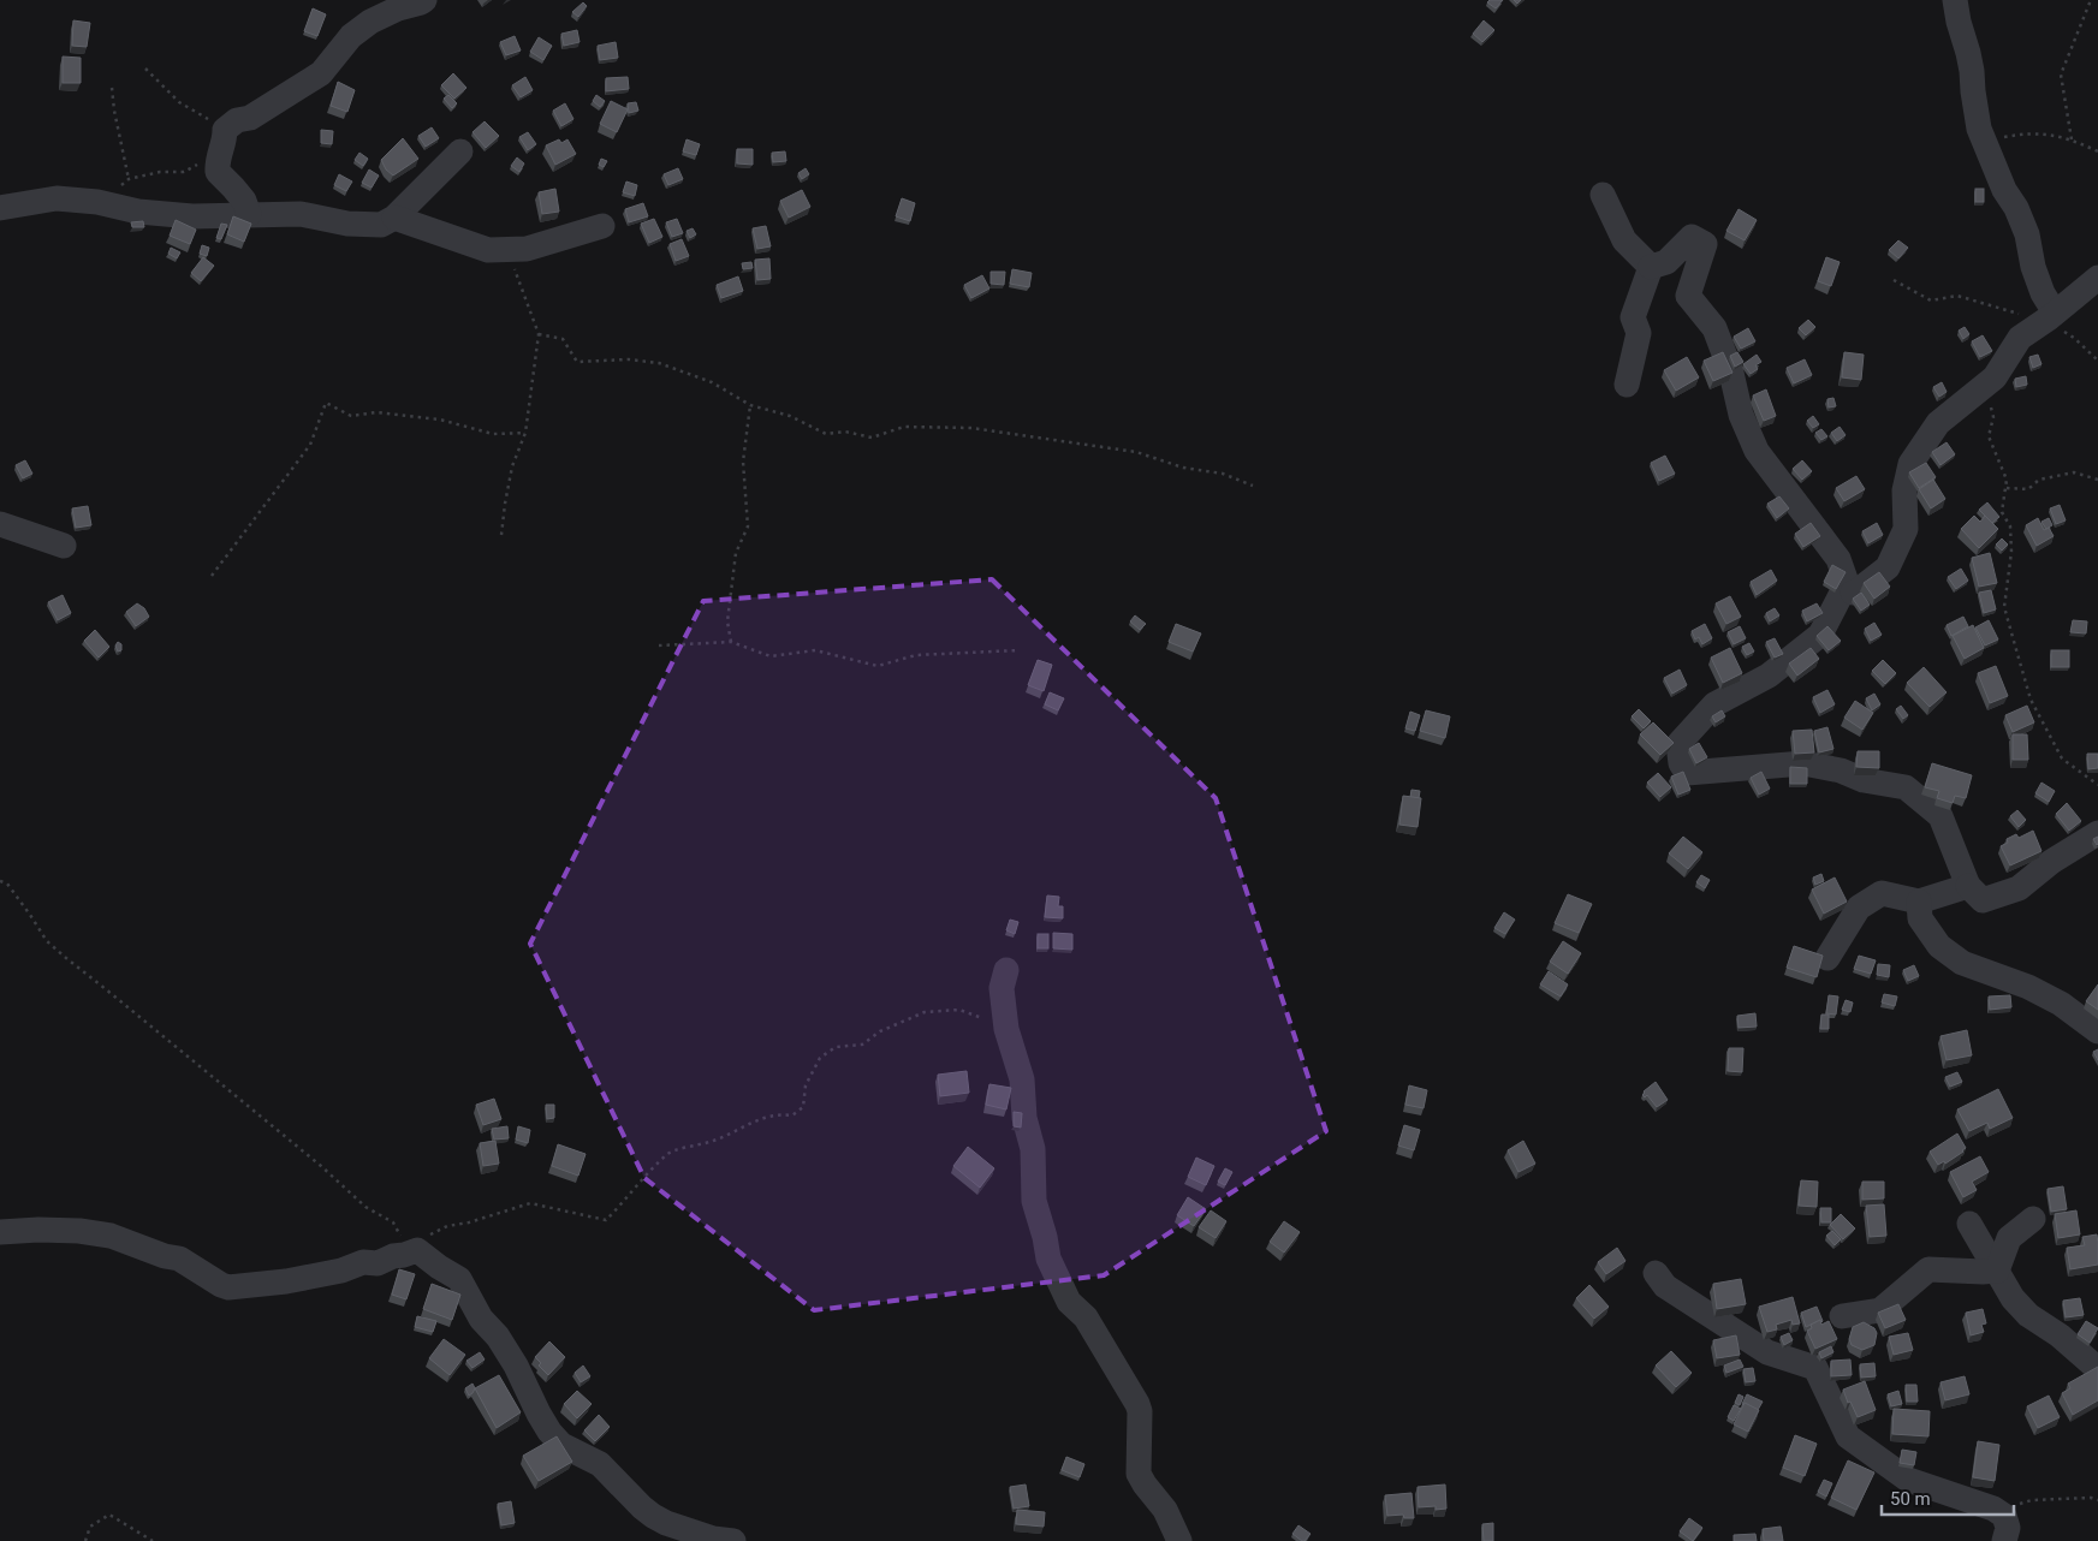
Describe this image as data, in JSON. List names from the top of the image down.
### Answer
{
  "scale_bar": "50 m"
}
